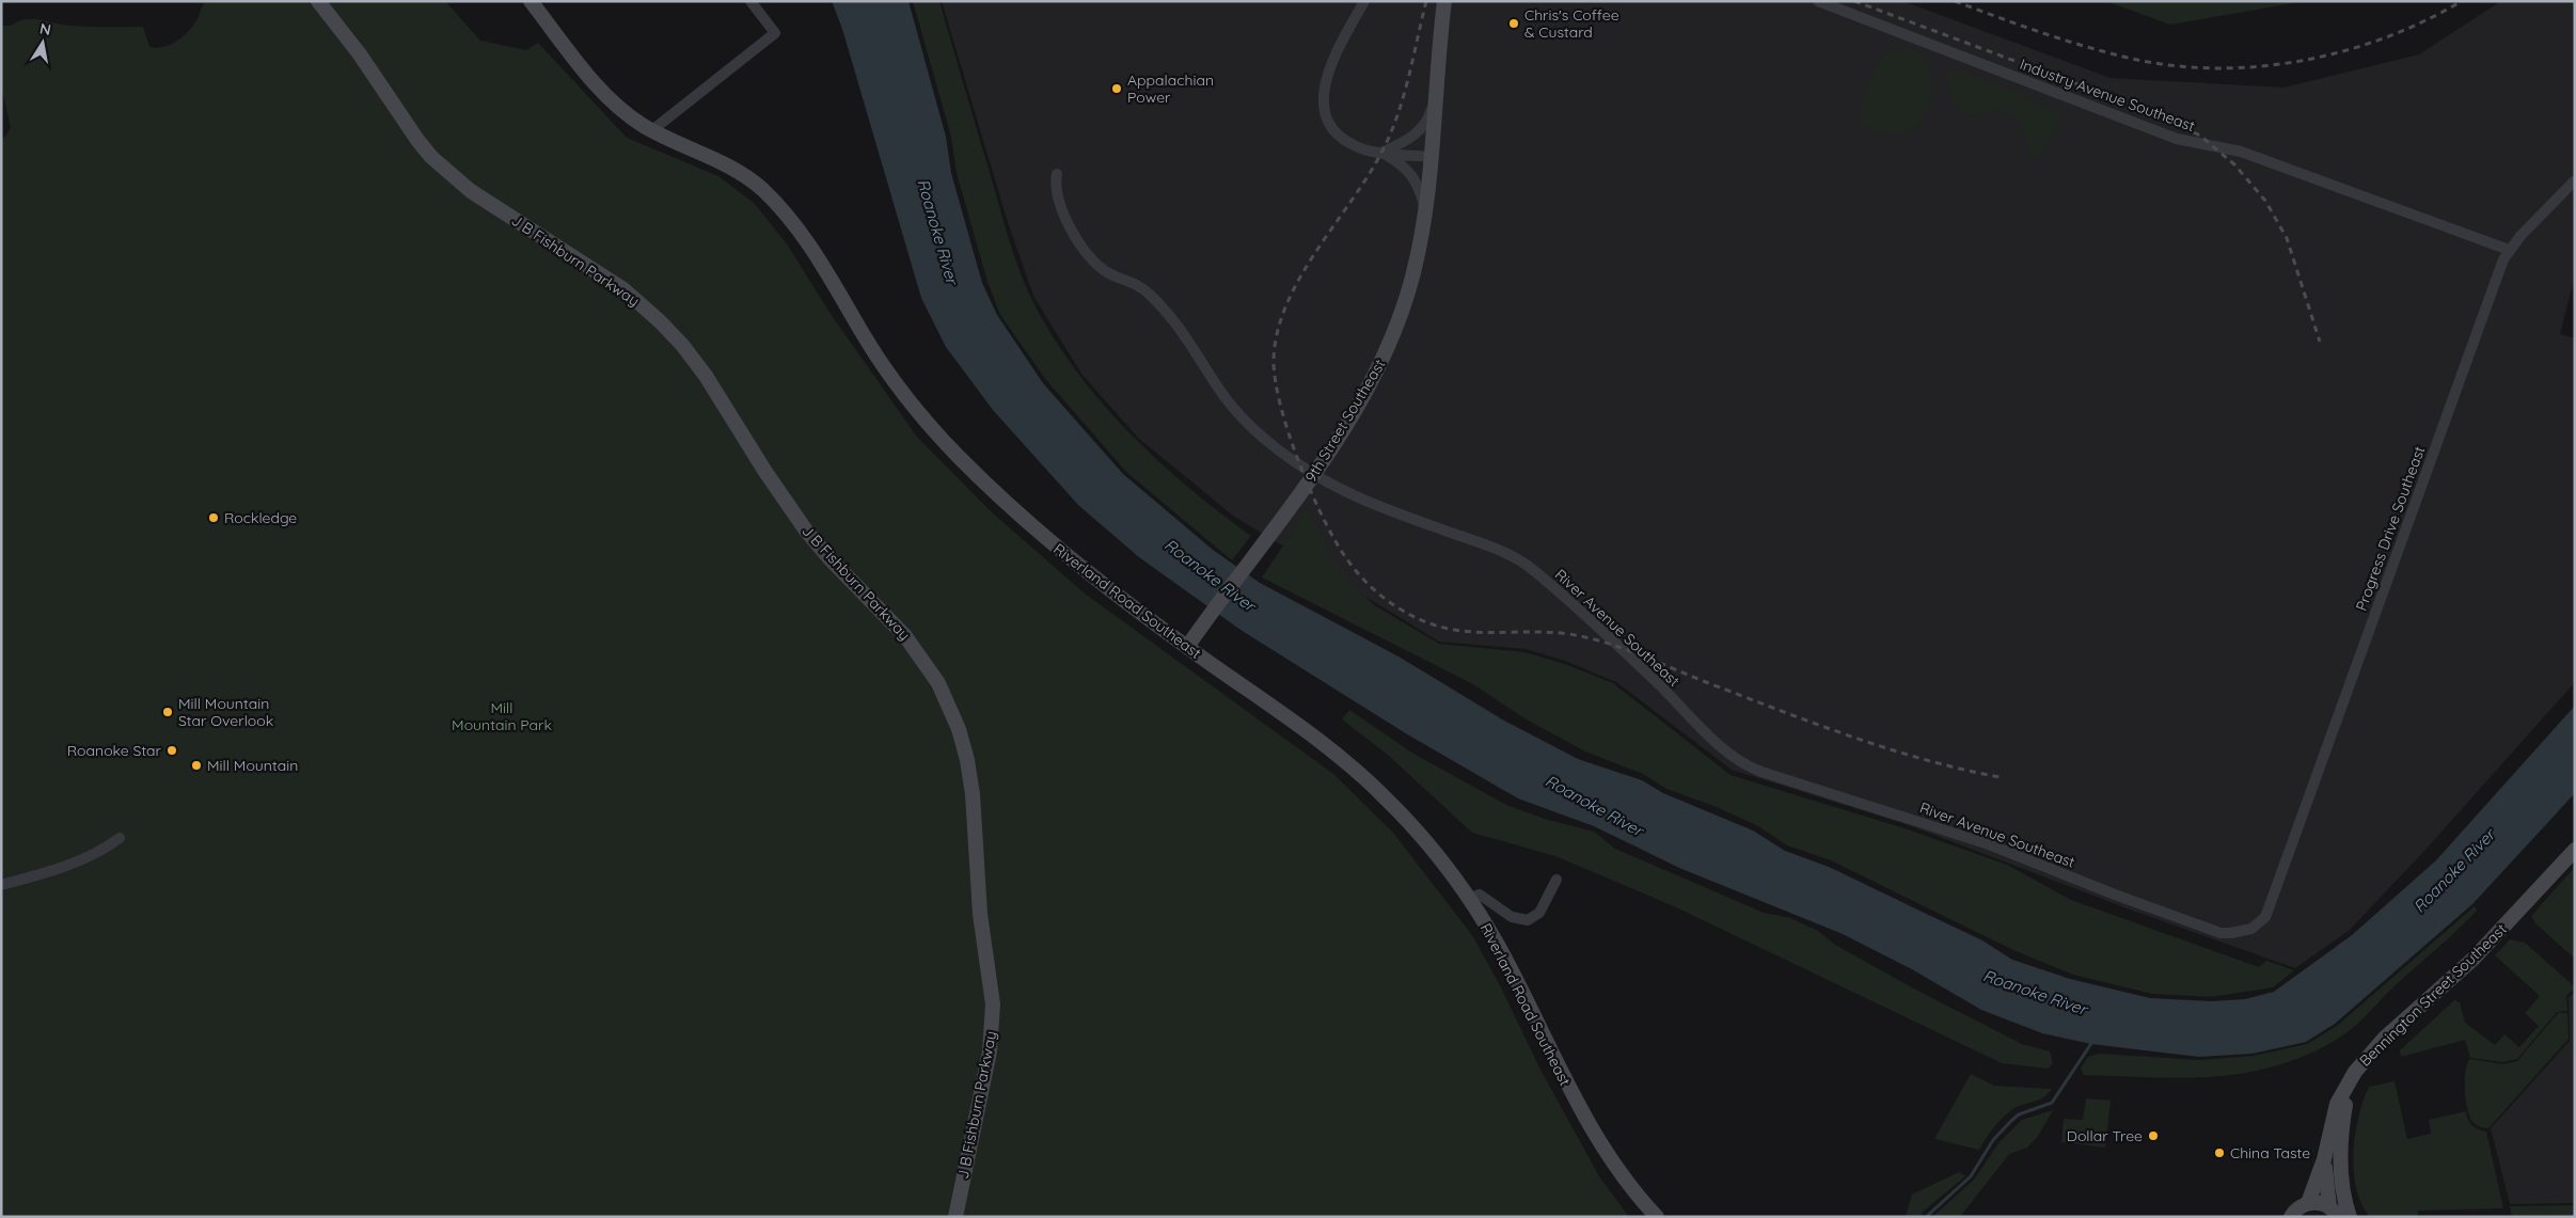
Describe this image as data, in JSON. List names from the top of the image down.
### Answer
{
  "streets": {
    "main road": [
      "J B Fishburn Parkway",
      "9th Street Southeast",
      "Riverland Road Southeast",
      "Bennington Street Southeast"
    ],
    "street": ["Industry Avenue Southeast", "Progress Drive Southeast", "River Avenue Southeast"]
  },
  "crossings": [
    ["Industry Avenue Southeast", "Progress Drive Southeast"],
    ["9th Street Southeast", "Riverland Road Southeast"],
    ["9th Street Southeast", "River Avenue Southeast"],
    ["Progress Drive Southeast", "River Avenue Southeast"]
  ],
  "water": ["Roanoke River"],
  "parks": ["Mill Mountain Park"],
  "places": [
    "Chris's Coffee & Custard",
    "Appalachian Power",
    "Rockledge",
    "Mill Mountain Star Overlook",
    "Roanoke Star",
    "Mill Mountain",
    "Dollar Tree",
    "China Taste"
  ],
  "north": "top"
}
